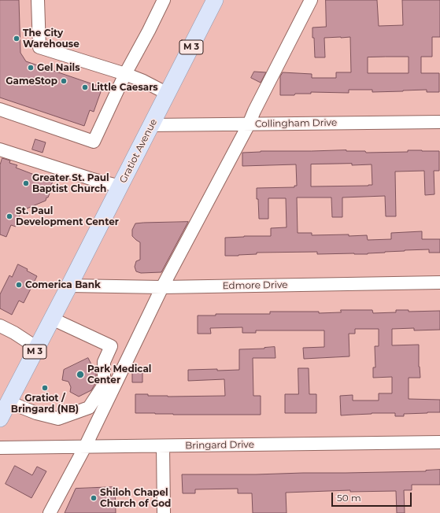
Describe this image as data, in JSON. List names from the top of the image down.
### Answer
{
  "streets": {
    "main road": ["M 3", "Gratiot Avenue"],
    "street": ["Collingham Drive", "Edmore Drive", "Bringard Drive"]
  },
  "crossings": [
    ["Collingham Drive", "Gratiot Avenue"],
    ["Gratiot Avenue", "Edmore Drive"]
  ],
  "places": [
    "The City Warehouse",
    "Gel Nails",
    "GameStop",
    "Little Caesars",
    "Greater St. Paul Baptist Church",
    "St. Paul Development Center",
    "Comerica Bank",
    "Park Medical Center",
    "Gratiot / Bringard (NB)",
    "Shiloh Chapel Church of God"
  ],
  "scale_bar": "50 m"
}
